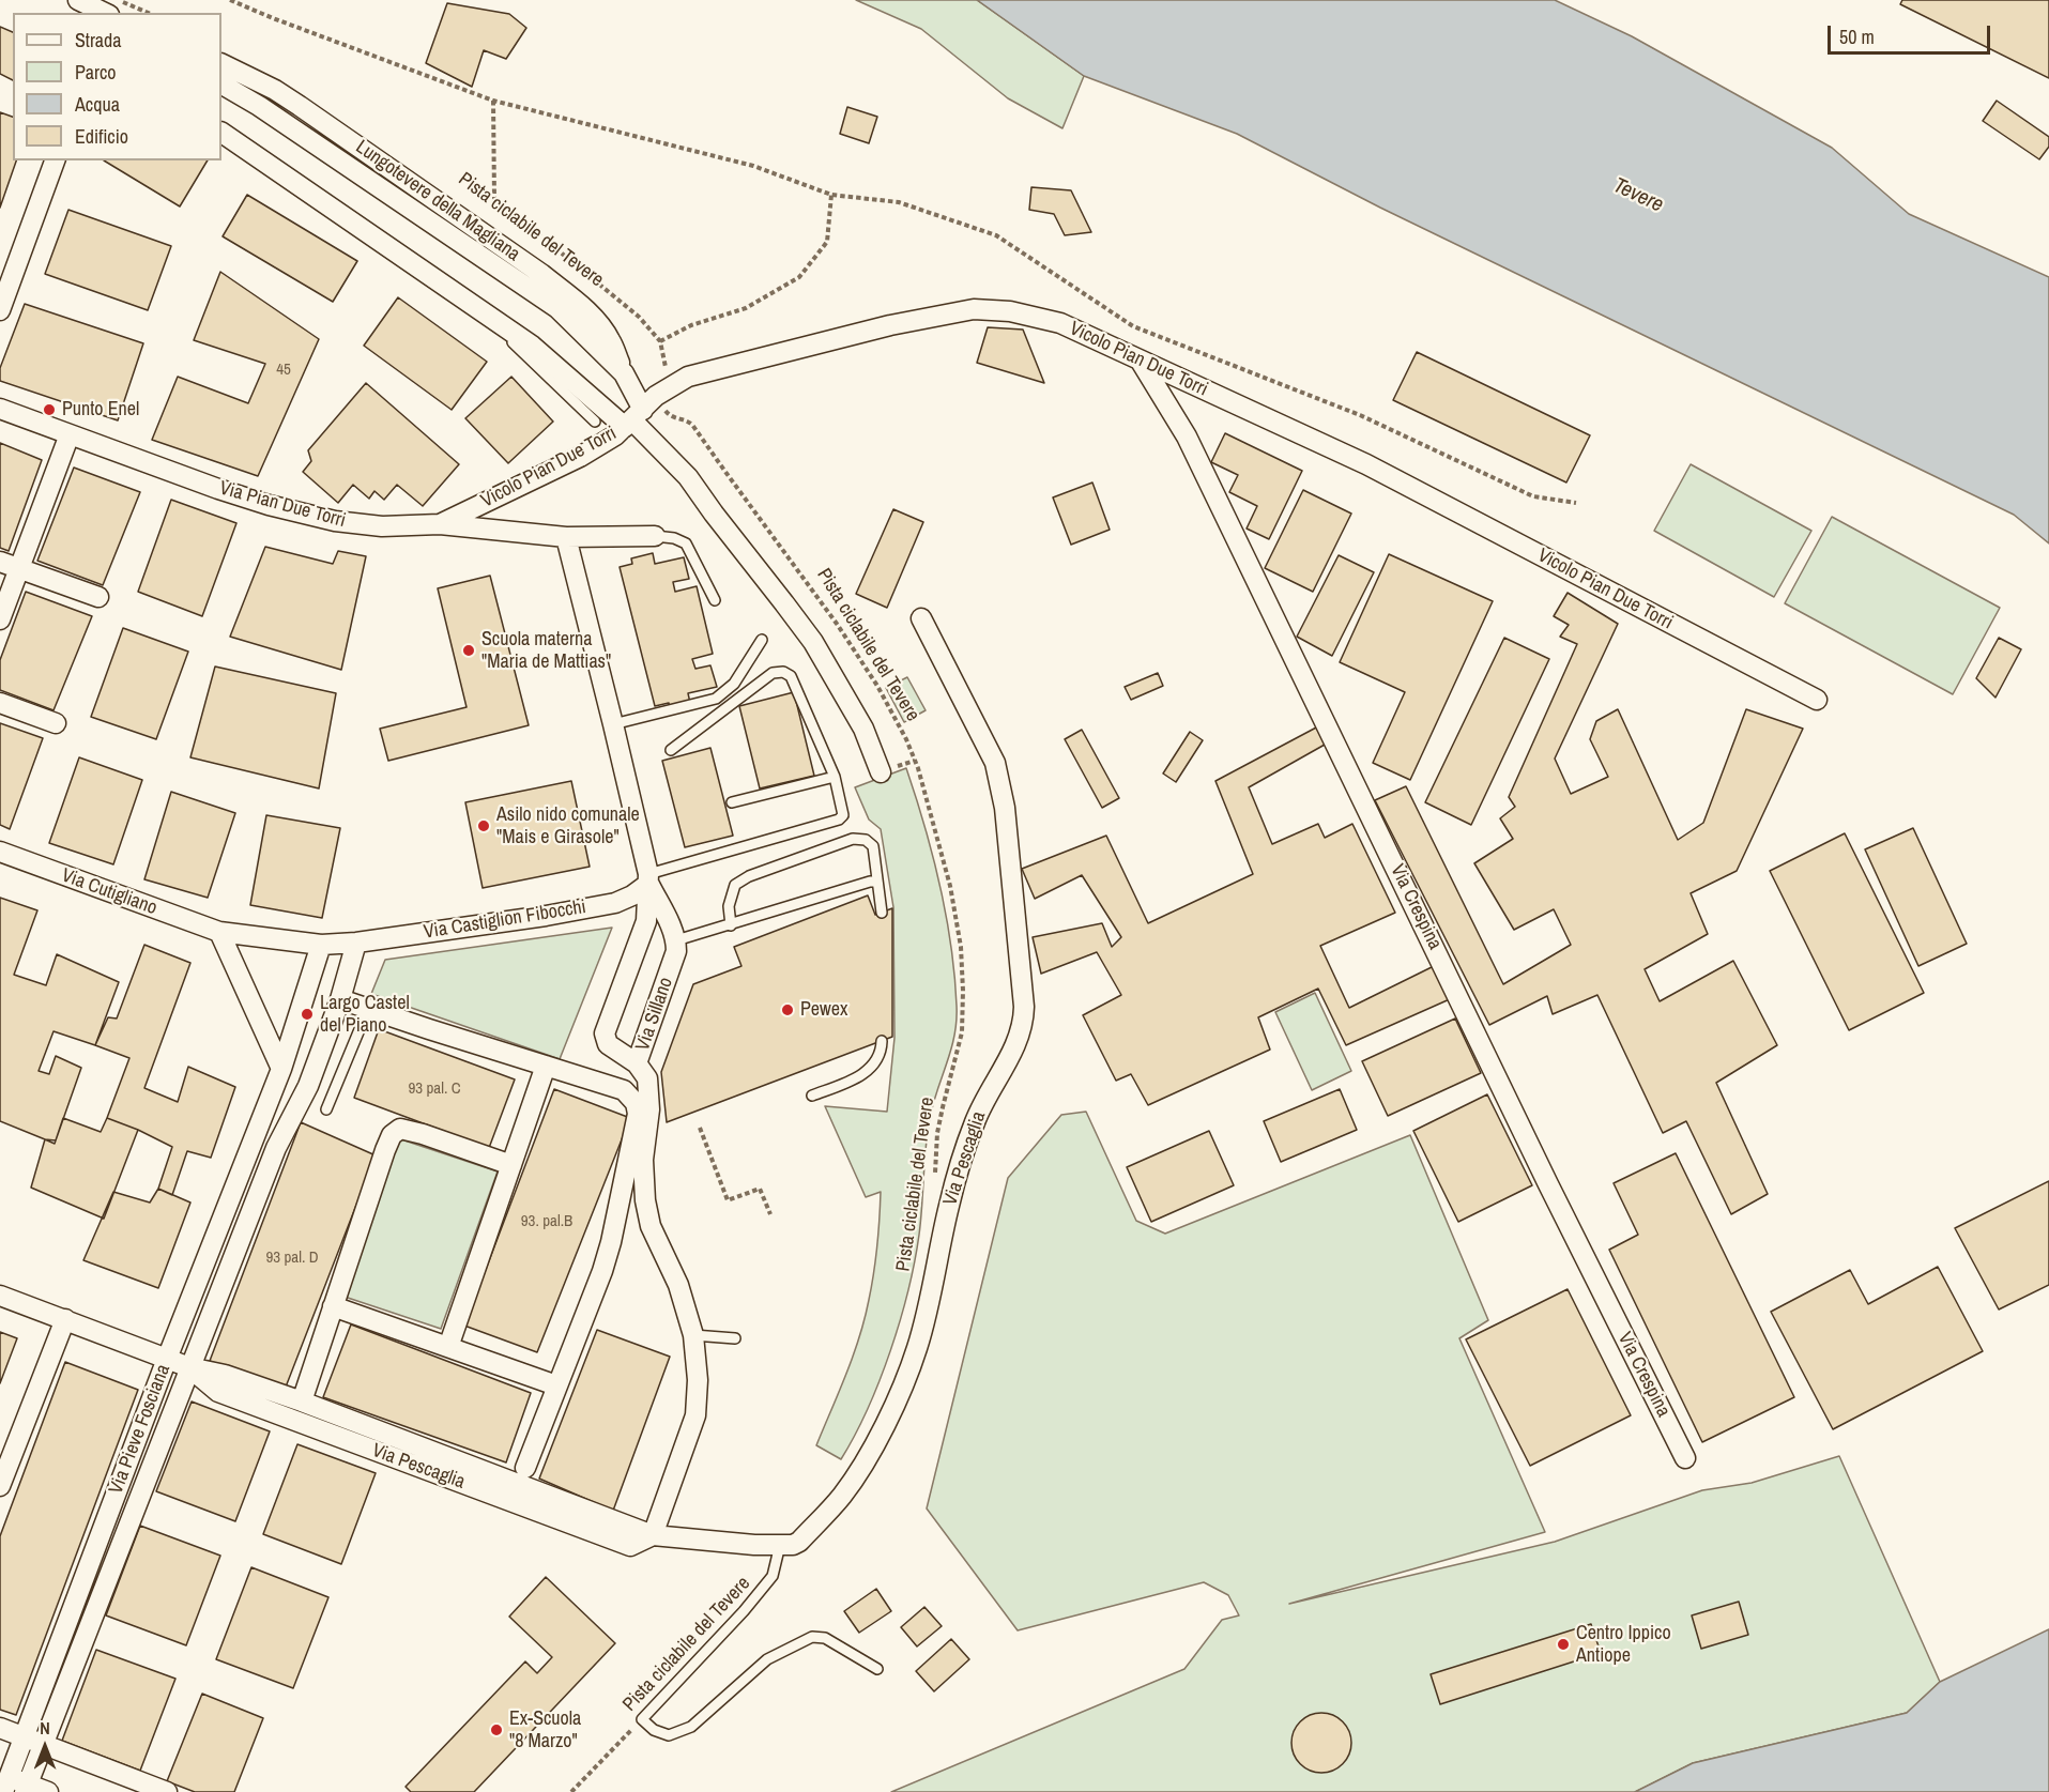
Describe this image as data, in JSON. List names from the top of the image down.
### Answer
{
  "streets": {
    "street": [
      "Lungotevere della Magliana",
      "Vicolo Pian Due Torri",
      "Via Pian Due Torri",
      "Via Cutigliano",
      "Via Crespina",
      "Via Castiglion Fibocchi",
      "Via Sillano",
      "Via Pescaglia",
      "Via Pieve Fosciana"
    ],
    "lane": ["Pista ciclabile del Tevere"]
  },
  "crossings": [
    ["Lungotevere della Magliana", "Pista ciclabile del Tevere"],
    ["Lungotevere della Magliana", "Vicolo Pian Due Torri"],
    ["Pista ciclabile del Tevere", "Vicolo Pian Due Torri"],
    ["Pista ciclabile del Tevere", "Via Pescaglia"],
    ["Vicolo Pian Due Torri", "Via Pian Due Torri"],
    ["Vicolo Pian Due Torri", "Via Crespina"],
    ["Via Pian Due Torri", "Via Sillano"],
    ["Via Castiglion Fibocchi", "Via Sillano"],
    ["Via Pescaglia", "Via Pieve Fosciana"]
  ],
  "water": ["Tevere"],
  "places": [
    "Punto Enel",
    "Scuola materna \"Maria de Mattias\"",
    "Asilo nido comunale \"Mais e Girasole\"",
    "Pewex",
    "Largo Castel del Piano",
    "Centro Ippico Antiope",
    "Ex-Scuola \"8 Marzo\""
  ],
  "house_numbers": [
    "45",
    "93 pal. C",
    "93. pal.B",
    "93 pal. D"
  ],
  "legend": [
    "Strada",
    "Parco",
    "Acqua",
    "Edificio"
  ],
  "scale_bar": "50 m",
  "north": "top"
}
